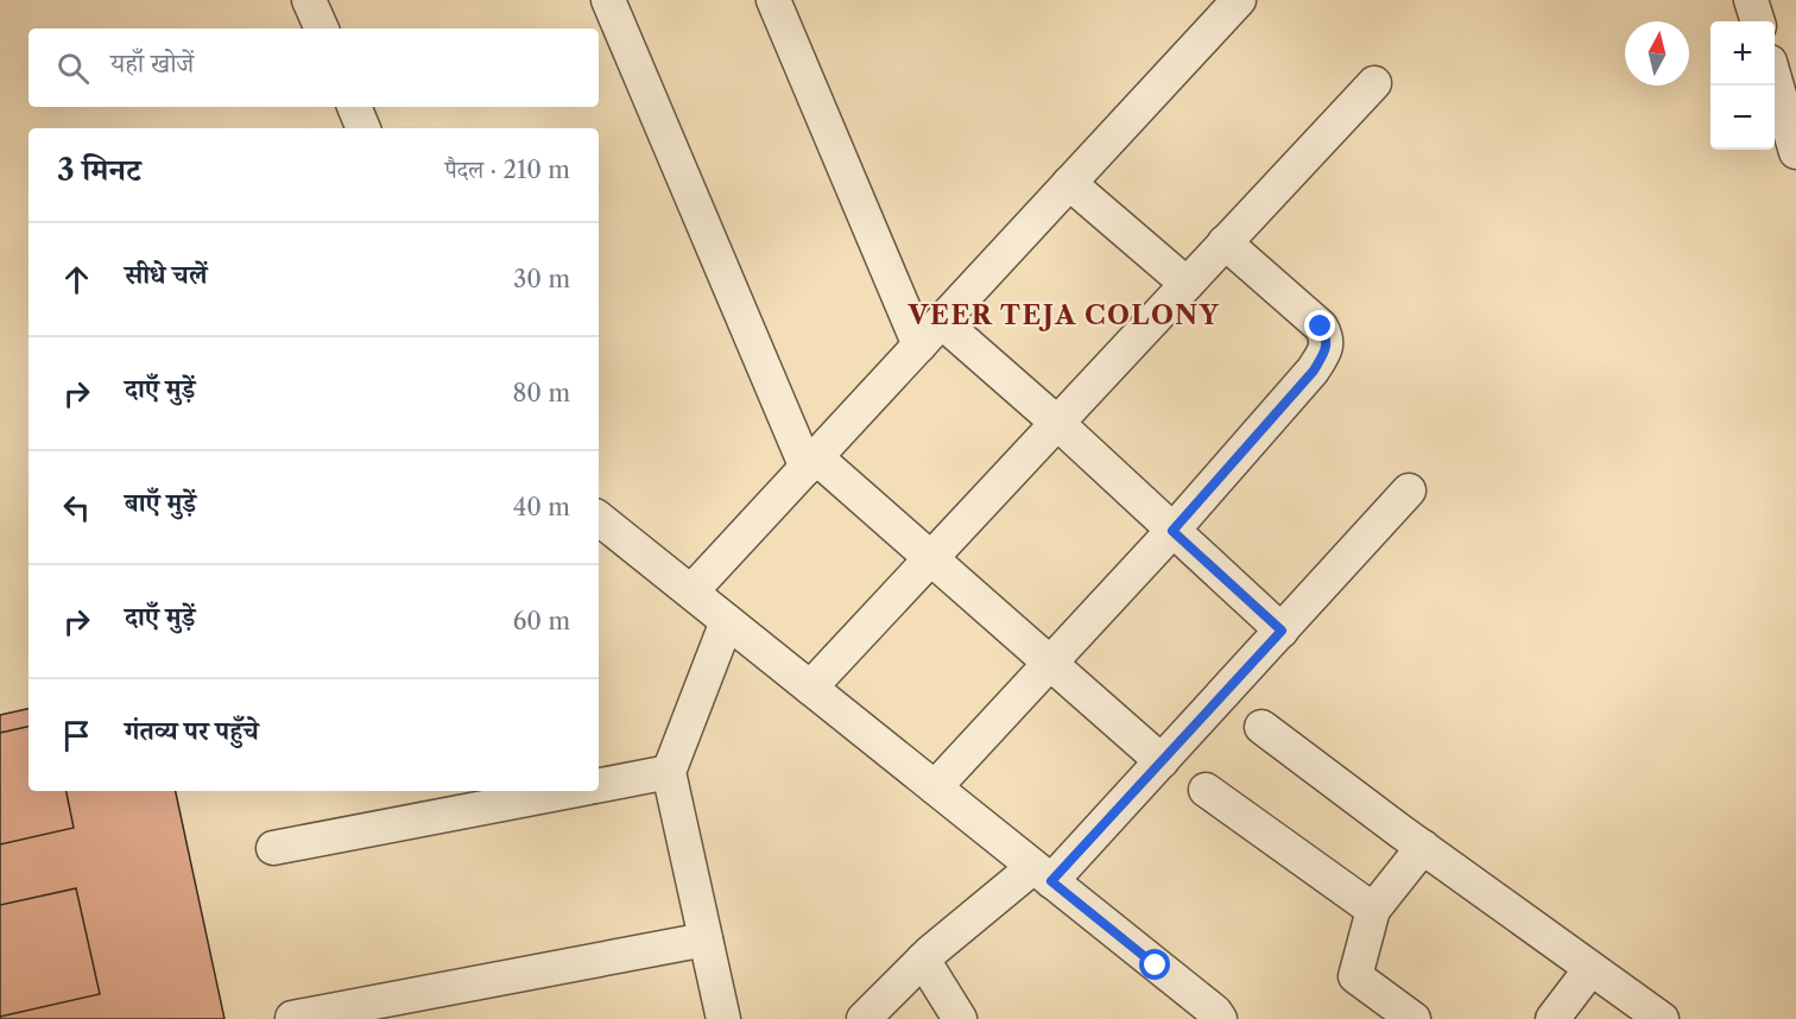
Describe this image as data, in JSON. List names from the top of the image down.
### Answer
{
  "districts": ["VEER TEJA COLONY"],
  "north": "top",
  "page": {
    "map_buttons": ["+", "−"],
    "search": "यहाँ खोजें",
    "heading": ["3 मिनट", "पैदल · 210 m"],
    "list": [
      ["सीधे चलें", "30 m"],
      ["दाएँ मुड़ें", "80 m"],
      ["बाएँ मुड़ें", "40 m"],
      ["दाएँ मुड़ें", "60 m"],
      "गंतव्य पर पहुँचे"
    ]
  }
}
